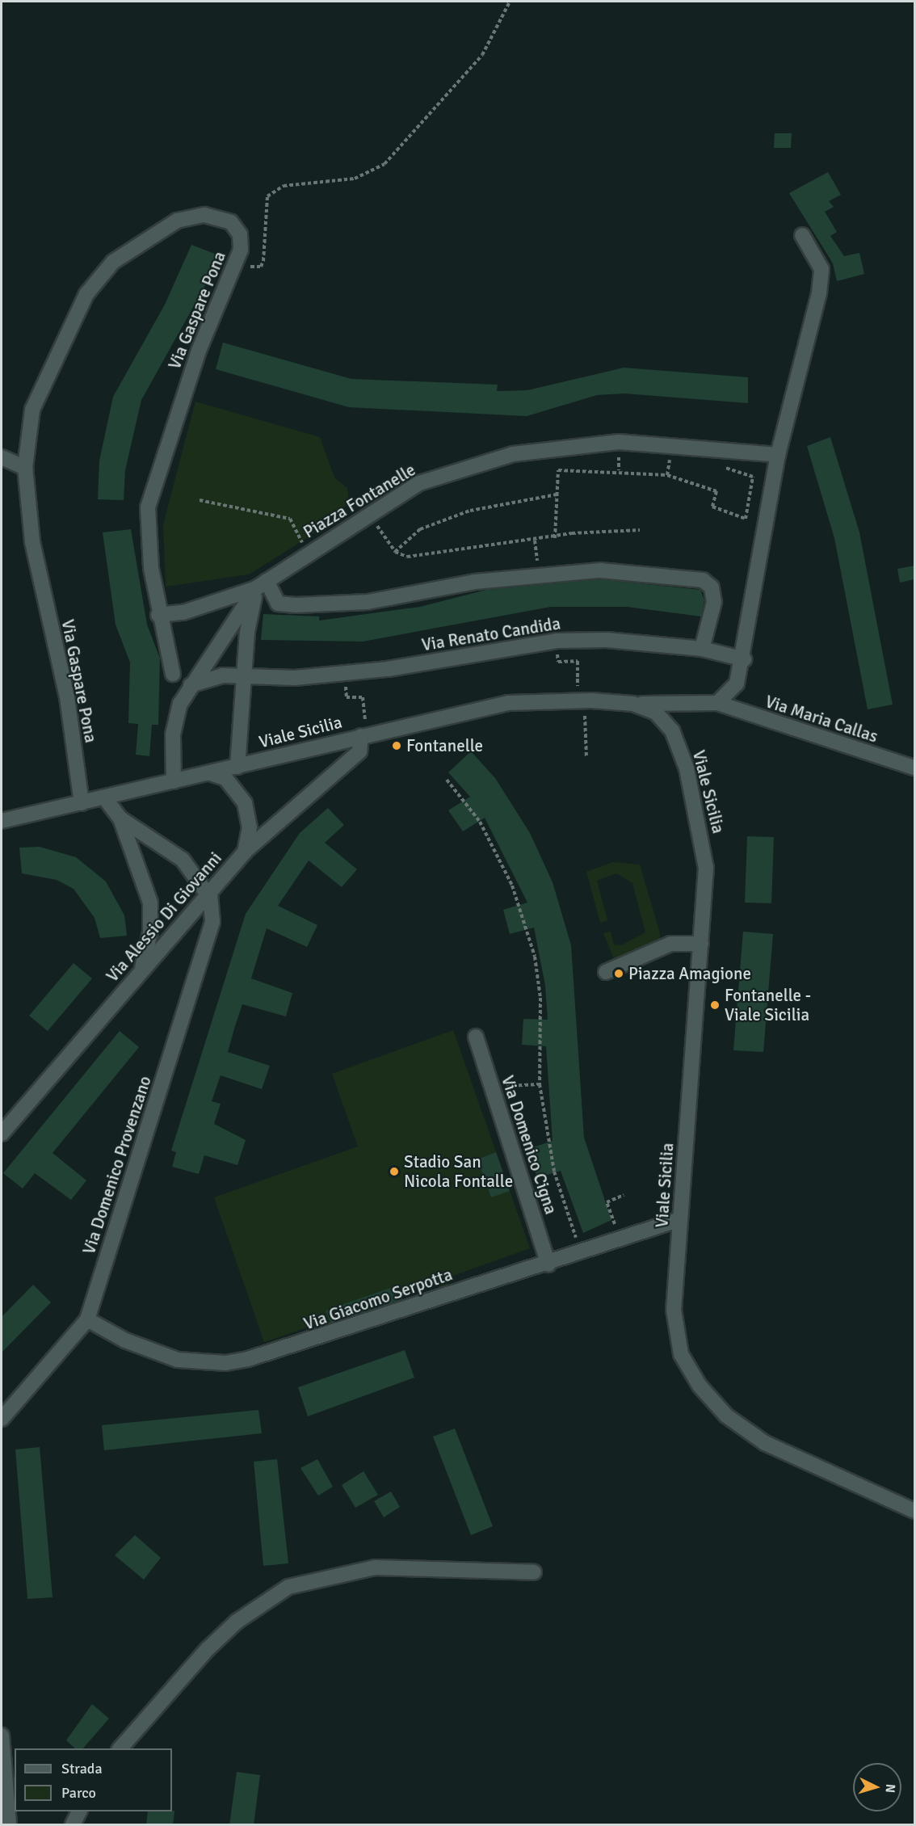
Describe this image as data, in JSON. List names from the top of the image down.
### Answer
{
  "streets": {
    "street": [
      "Via Gaspare Pona",
      "Piazza Fontanelle",
      "Via Renato Candida",
      "Via Maria Callas",
      "Viale Sicilia",
      "Via Alessio Di Giovanni",
      "Via Domenico Cigna",
      "Via Domenico Provenzano",
      "Via Giacomo Serpotta"
    ]
  },
  "crossings": [
    ["Via Gaspare Pona", "Viale Sicilia"],
    ["Via Maria Callas", "Viale Sicilia"],
    ["Viale Sicilia", "Via Alessio Di Giovanni"],
    ["Viale Sicilia", "Via Giacomo Serpotta"],
    ["Via Alessio Di Giovanni", "Via Domenico Provenzano"],
    ["Via Domenico Cigna", "Via Giacomo Serpotta"],
    ["Via Domenico Provenzano", "Via Giacomo Serpotta"]
  ],
  "places": [
    "Fontanelle",
    "Piazza Amagione",
    "Fontanelle - Viale Sicilia",
    "Stadio San Nicola Fontalle"
  ],
  "legend": ["Strada", "Parco"],
  "north": "right"
}
